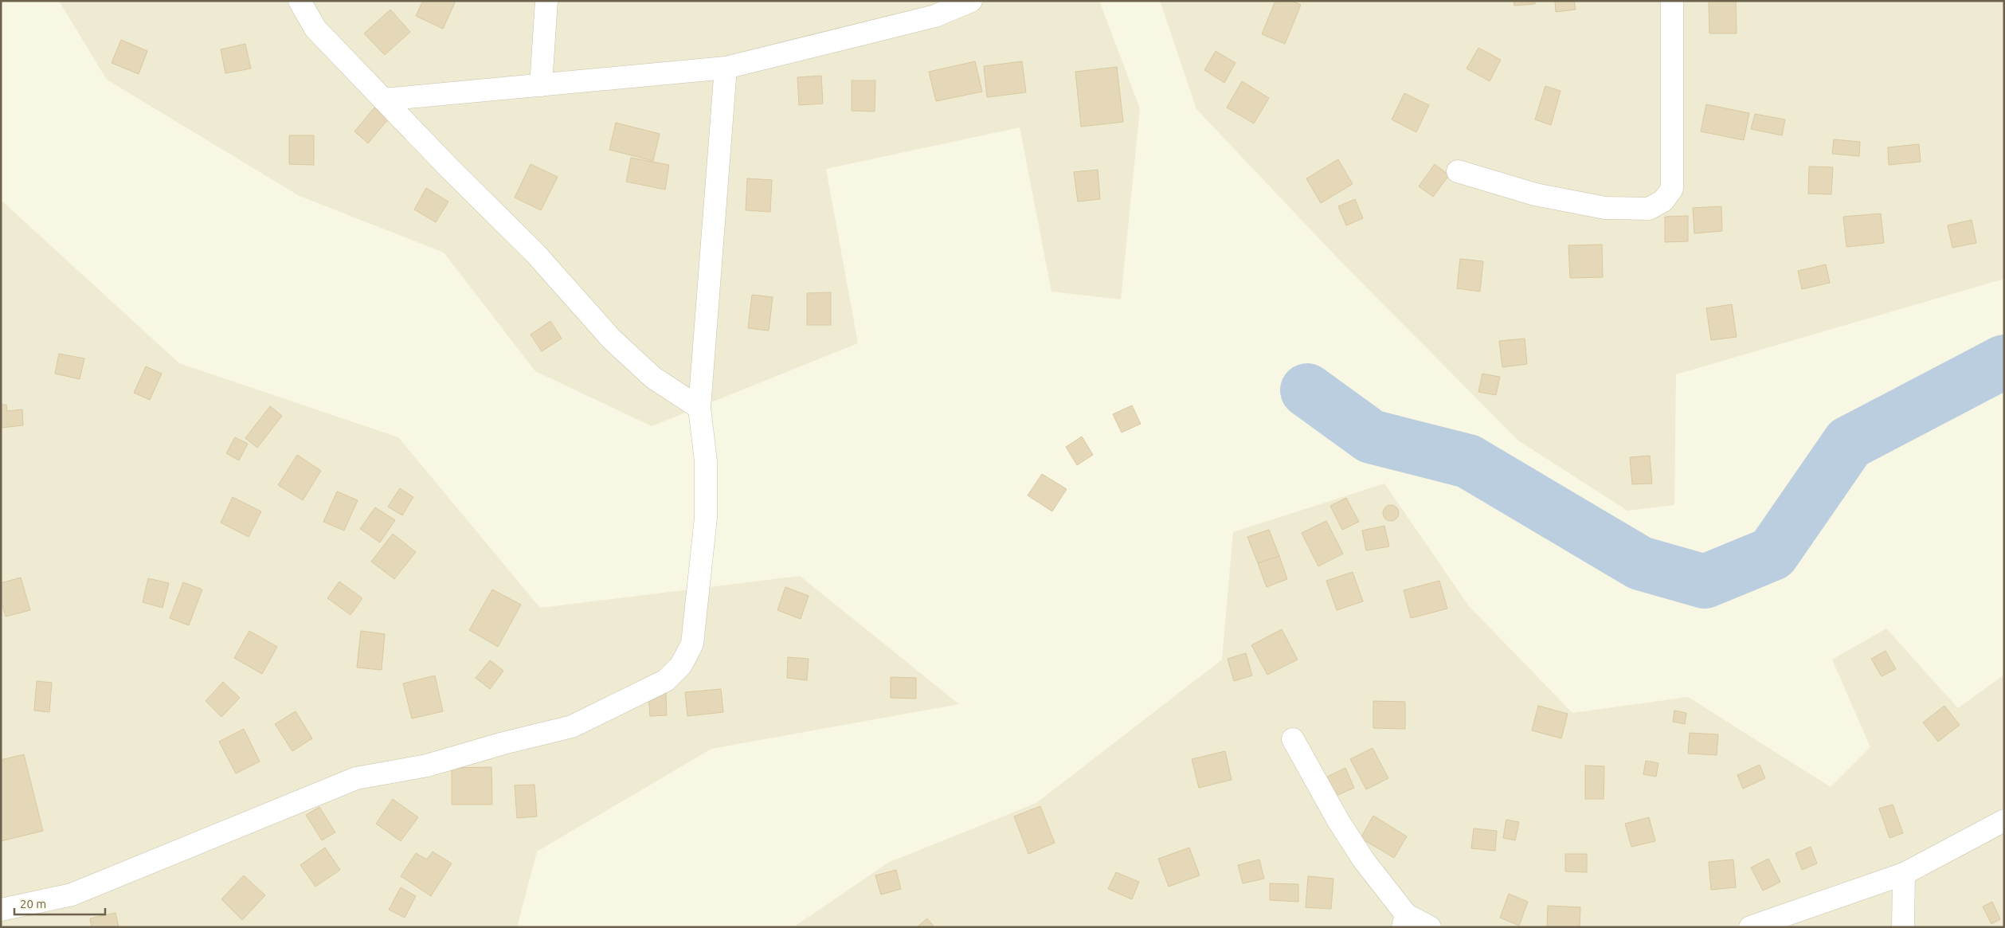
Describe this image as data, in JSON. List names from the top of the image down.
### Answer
{
  "scale_bar": "20 m"
}
